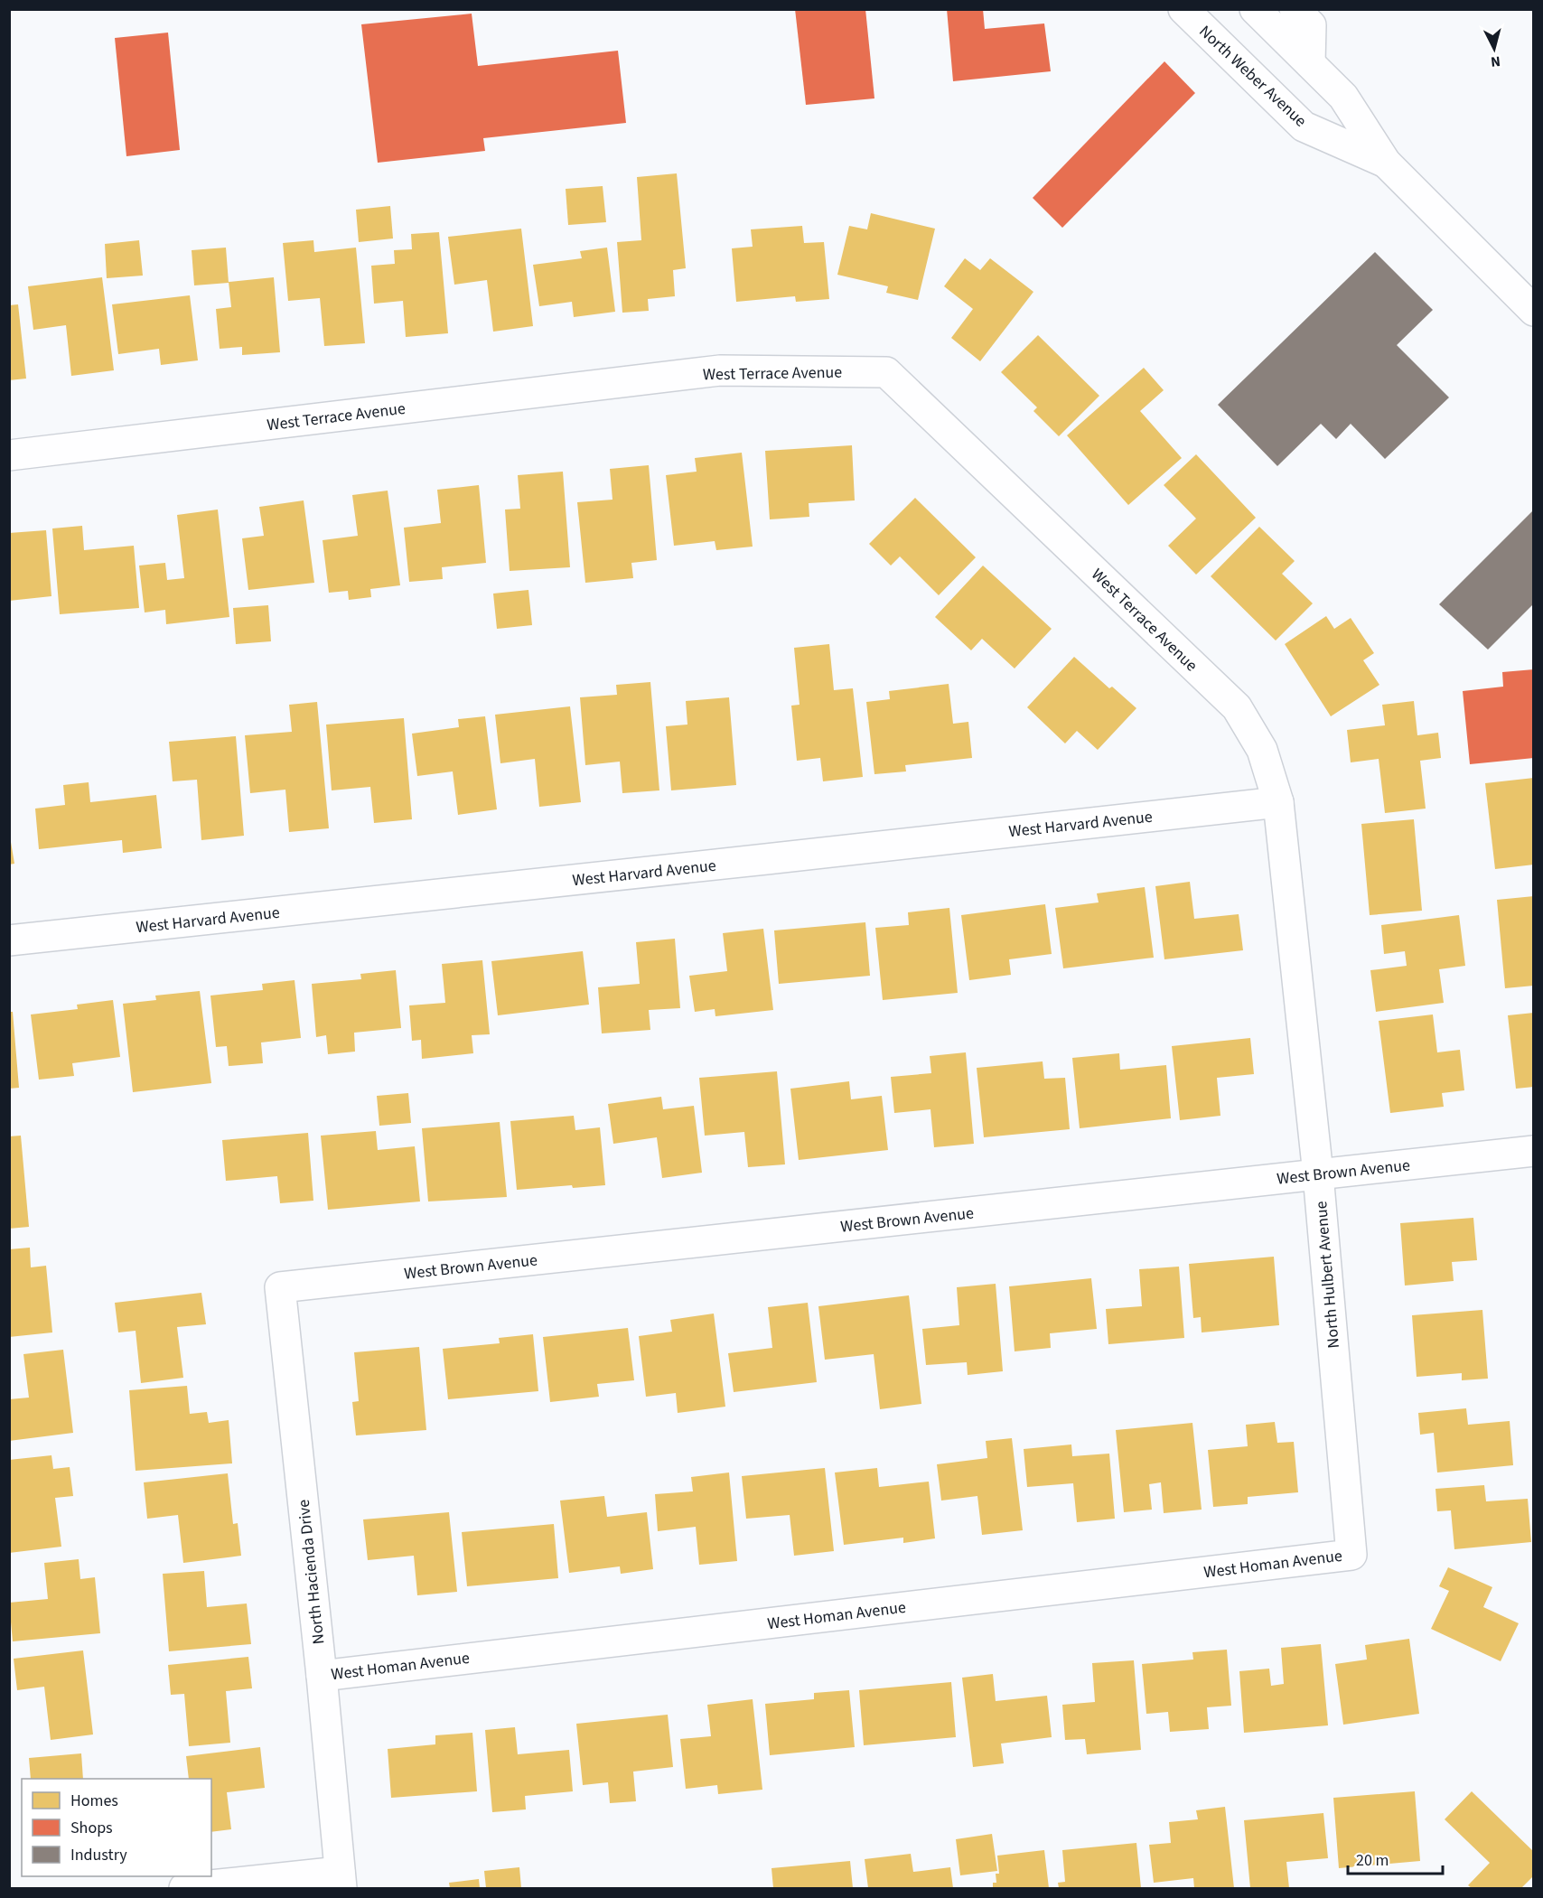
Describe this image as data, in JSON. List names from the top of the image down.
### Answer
{
  "streets": {
    "street": [
      "North Weber Avenue",
      "West Terrace Avenue",
      "West Harvard Avenue",
      "West Brown Avenue",
      "North Hulbert Avenue",
      "West Homan Avenue",
      "North Hacienda Drive"
    ]
  },
  "crossings": [
    ["West Terrace Avenue", "West Harvard Avenue"],
    ["West Terrace Avenue", "North Hulbert Avenue"],
    ["West Harvard Avenue", "North Hulbert Avenue"],
    ["West Brown Avenue", "North Hulbert Avenue"],
    ["West Brown Avenue", "North Hacienda Drive"],
    ["North Hulbert Avenue", "West Homan Avenue"],
    ["West Homan Avenue", "North Hacienda Drive"]
  ],
  "legend": ["Homes", "Shops", "Industry"],
  "scale_bar": "20 m",
  "north": "bottom"
}
